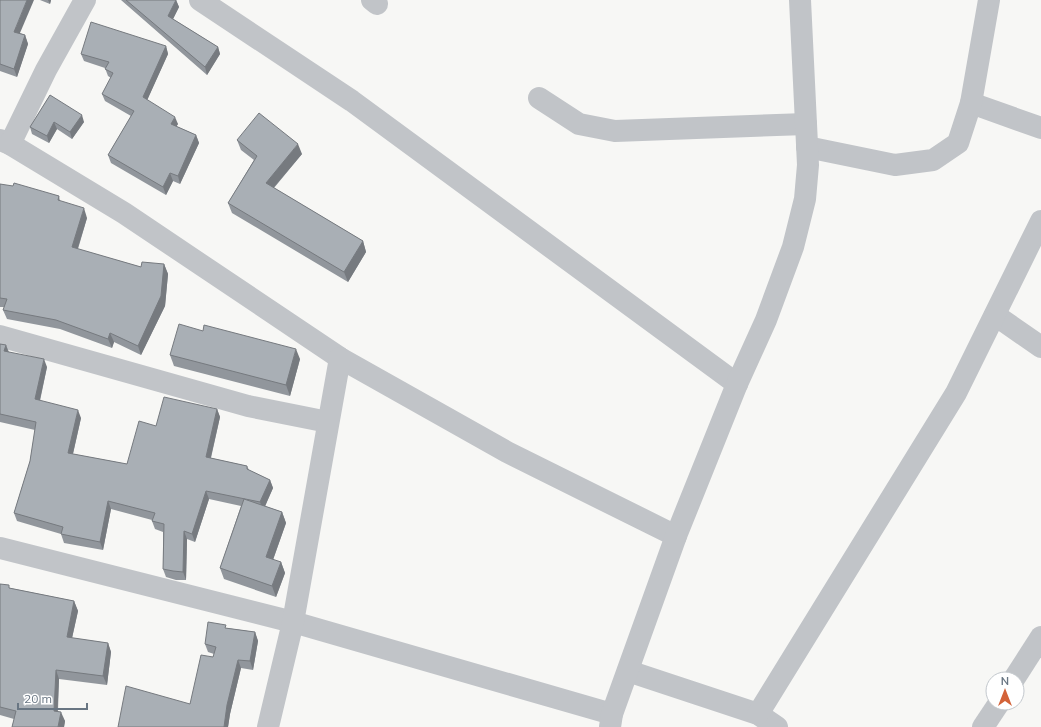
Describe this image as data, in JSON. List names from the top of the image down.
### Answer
{
  "scale_bar": "20 m",
  "north": "top"
}
